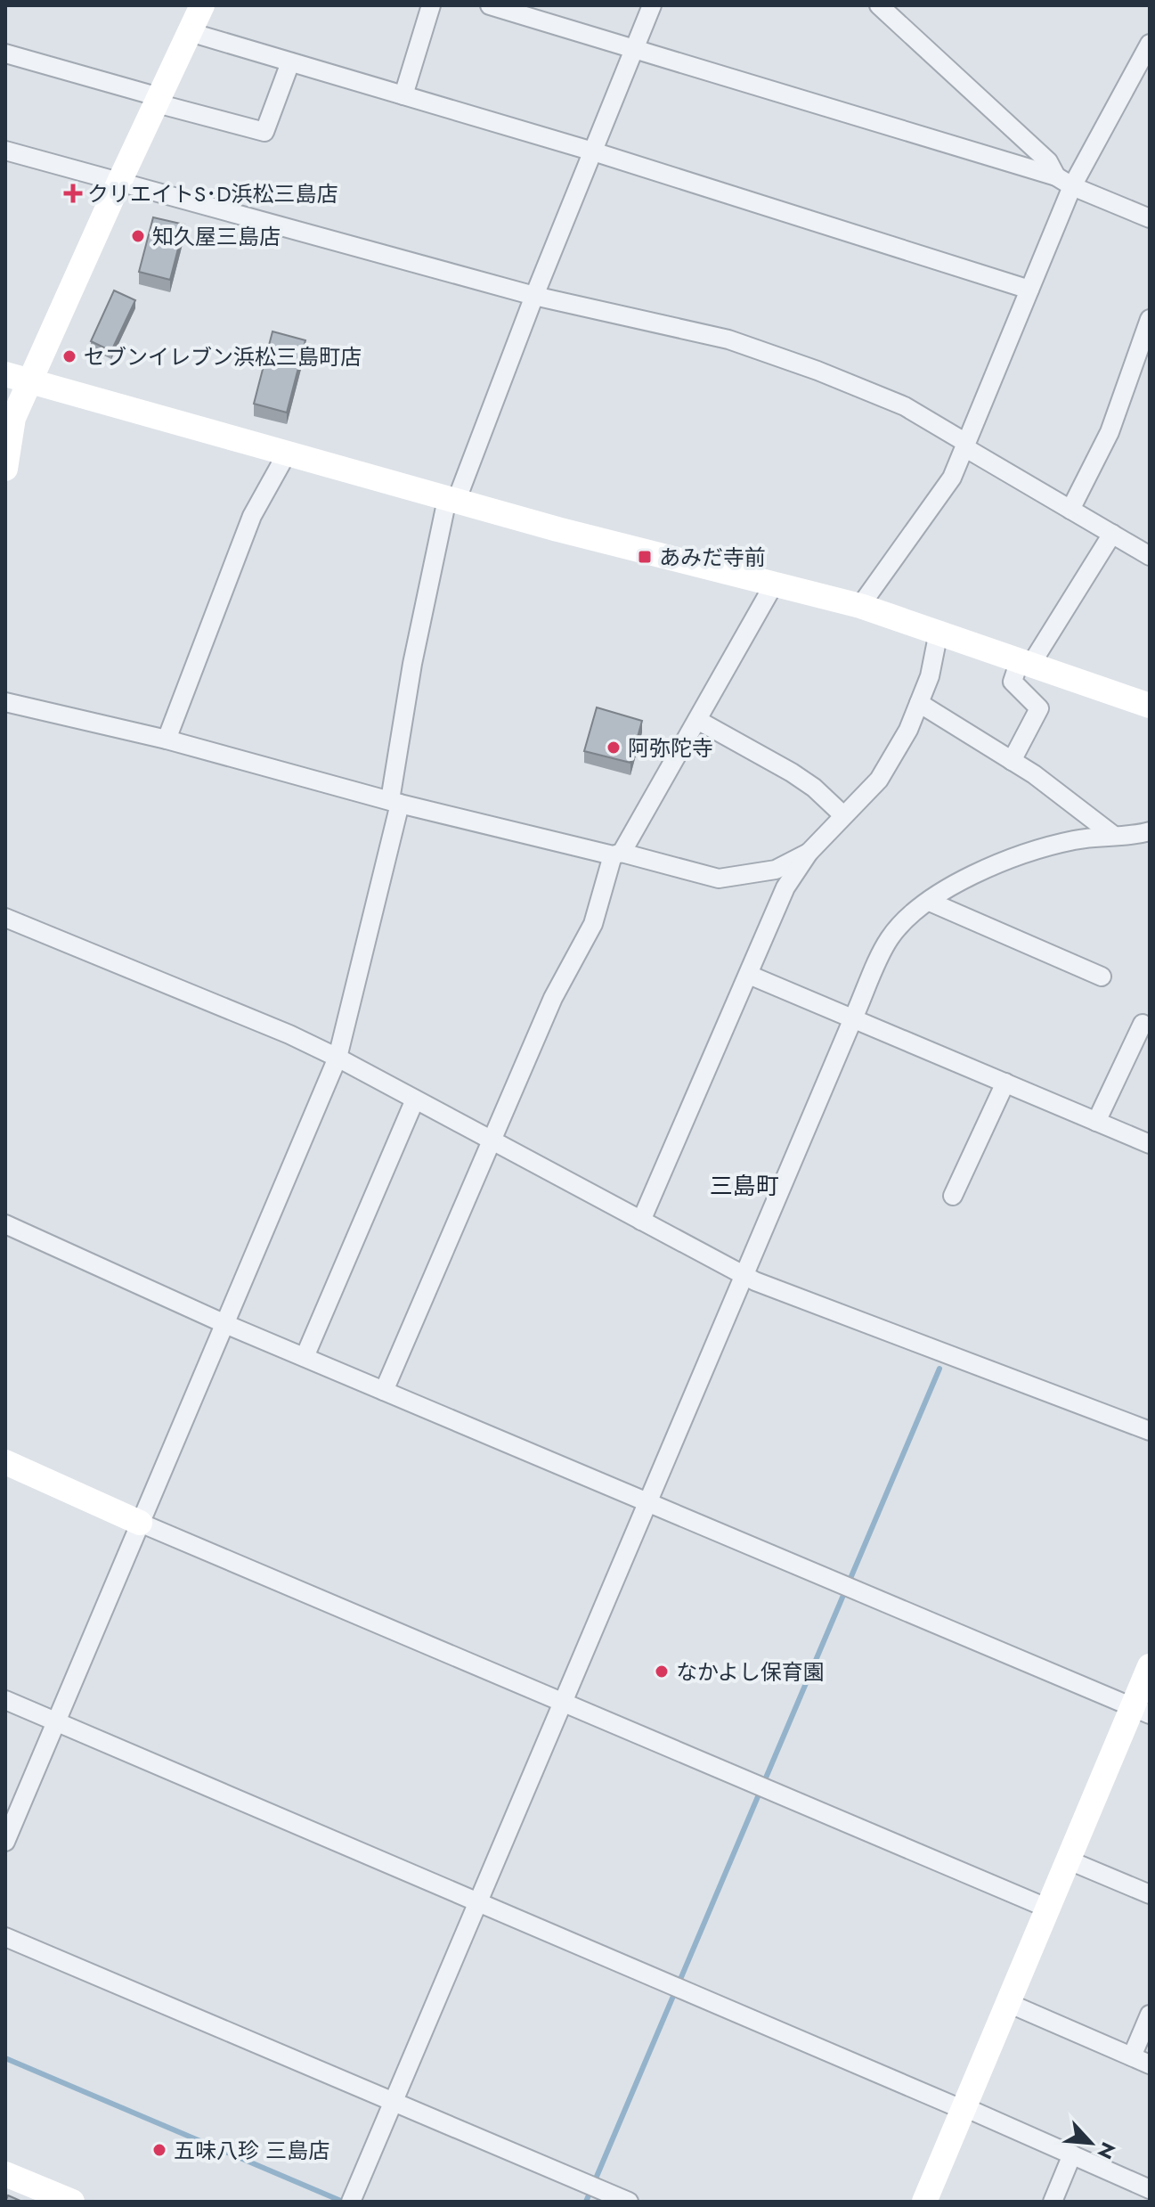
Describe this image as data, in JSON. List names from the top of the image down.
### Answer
{
  "districts": ["三島町"],
  "places": {
    "health": ["クリエイトS･D浜松三島店"],
    "other": [
      "知久屋三島店",
      "セブンイレブン浜松三島町店",
      "阿弥陀寺",
      "なかよし保育園",
      "五味八珍 三島店"
    ],
    "transit": ["あみだ寺前"]
  },
  "north": "bottom right"
}
